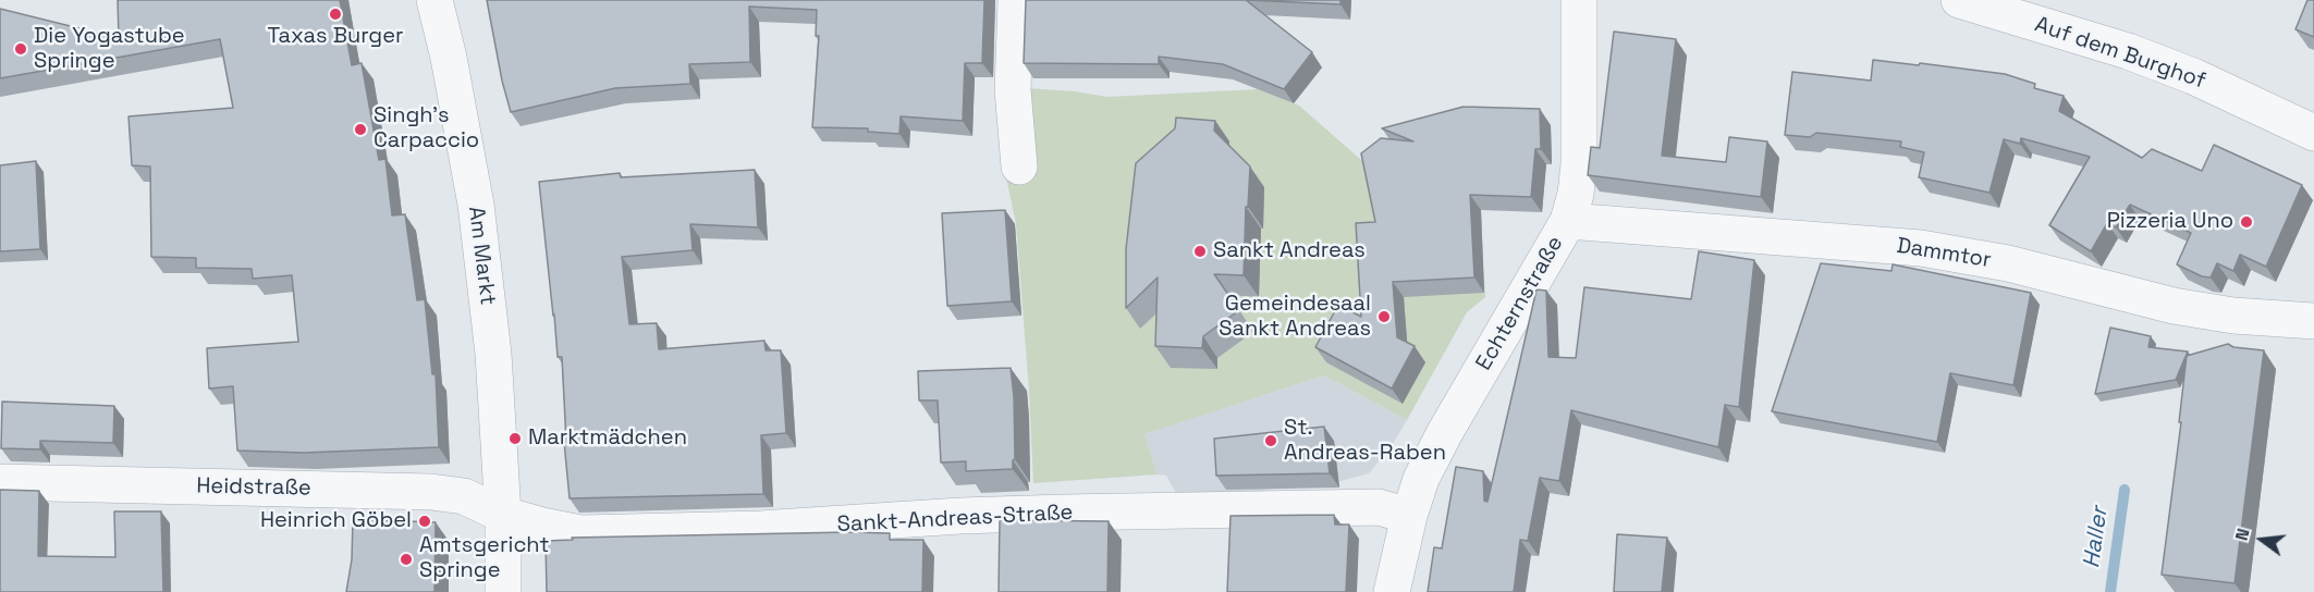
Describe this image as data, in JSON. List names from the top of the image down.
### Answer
{
  "streets": {
    "street": [
      "Auf dem Burghof",
      "Dammtor",
      "Am Markt",
      "Echternstraße",
      "Heidstraße",
      "Sankt-Andreas-Straße"
    ]
  },
  "crossings": [
    ["Dammtor", "Echternstraße"],
    ["Am Markt", "Heidstraße"],
    ["Am Markt", "Sankt-Andreas-Straße"],
    ["Echternstraße", "Sankt-Andreas-Straße"],
    ["Heidstraße", "Sankt-Andreas-Straße"]
  ],
  "water": ["Haller"],
  "places": [
    "Taxas Burger",
    "Die Yogastube Springe",
    "Singh's Carpaccio",
    "Pizzeria Uno",
    "Sankt Andreas",
    "Gemeindesaal Sankt Andreas",
    "Marktmädchen",
    "St. Andreas-Raben",
    "Heinrich Göbel",
    "Amtsgericht Springe"
  ],
  "north": "left"
}
